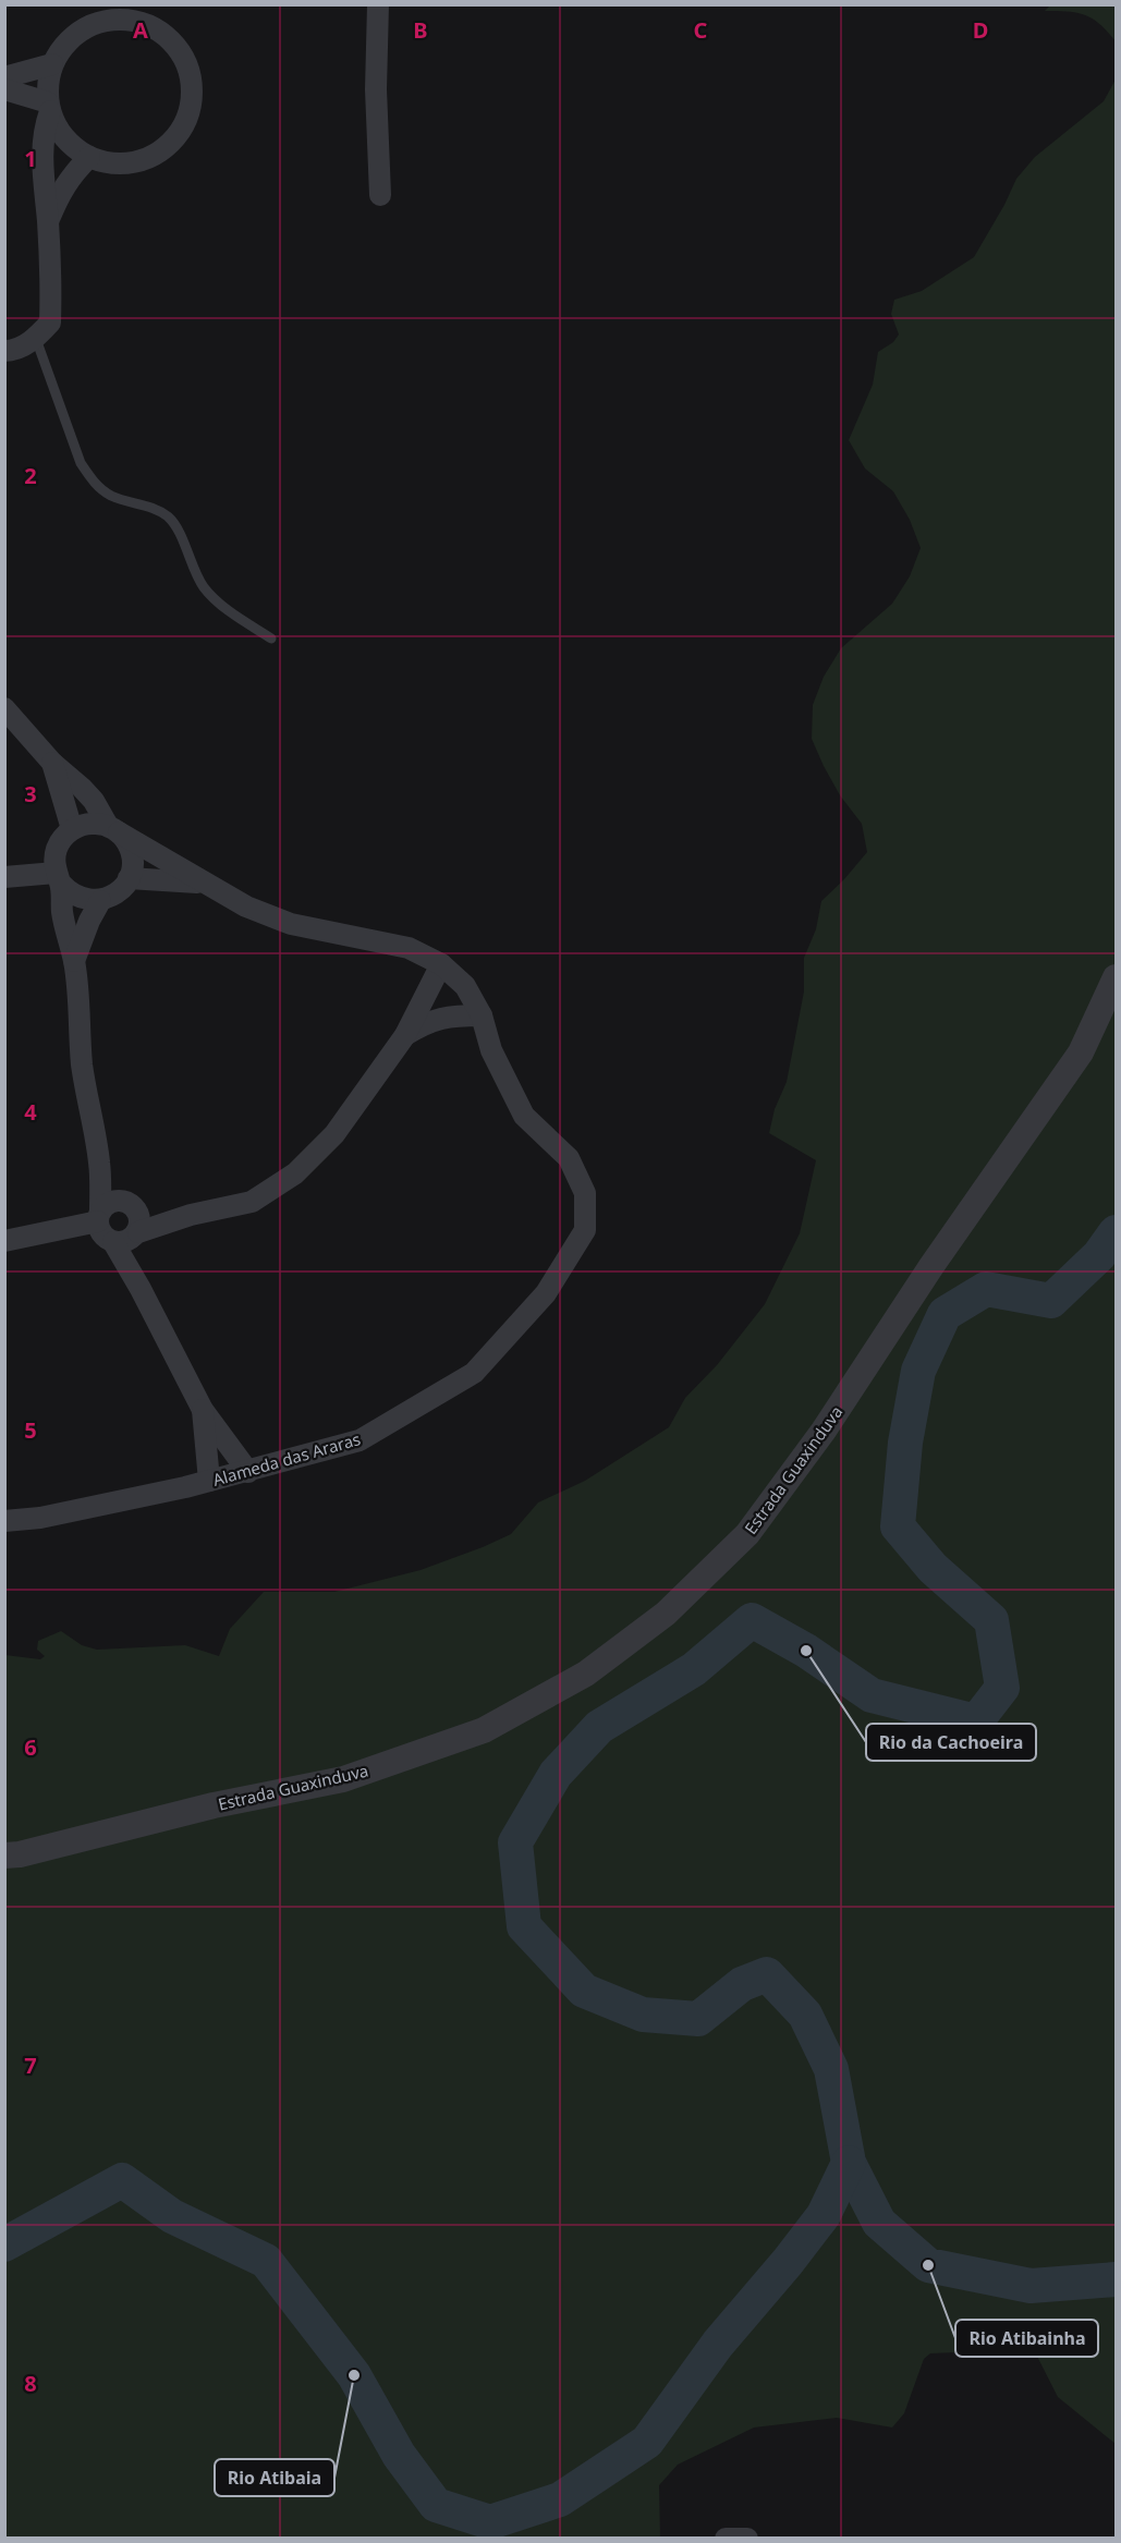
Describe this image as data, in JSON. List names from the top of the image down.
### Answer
{
  "streets": {
    "street": ["Alameda das Araras", "Estrada Guaxinduva"]
  },
  "places": ["Rio da Cachoeira", "Rio Atibainha", "Rio Atibaia"],
  "grid": {
    "columns": [
      "A",
      "B",
      "C",
      "D"
    ],
    "rows": [
      "1",
      "2",
      "3",
      "4",
      "5",
      "6",
      "7",
      "8"
    ]
  }
}
